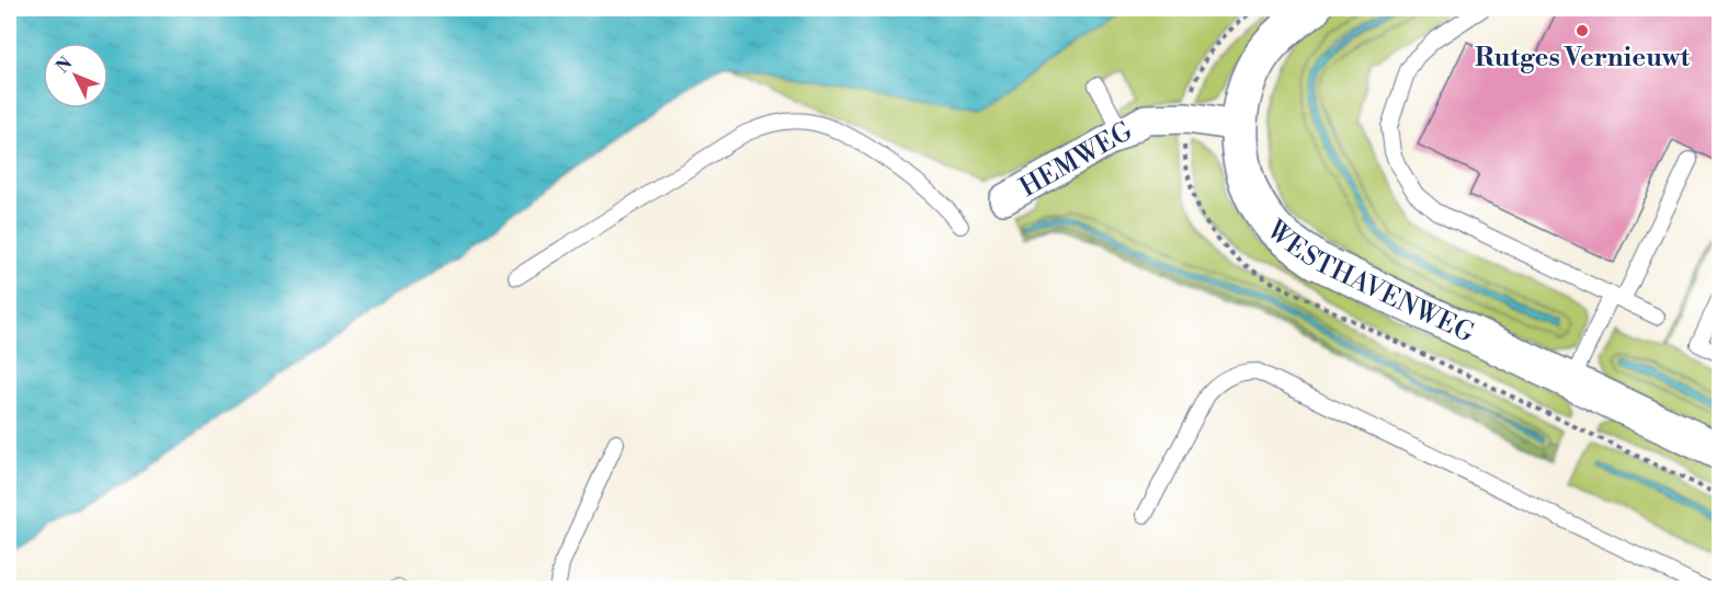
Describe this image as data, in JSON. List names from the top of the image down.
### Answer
{
  "streets": {
    "street": ["HEMWEG", "WESTHAVENWEG"]
  },
  "crossings": [
    ["HEMWEG", "WESTHAVENWEG"]
  ],
  "places": ["Rutges Vernieuwt"],
  "north": "top left"
}
